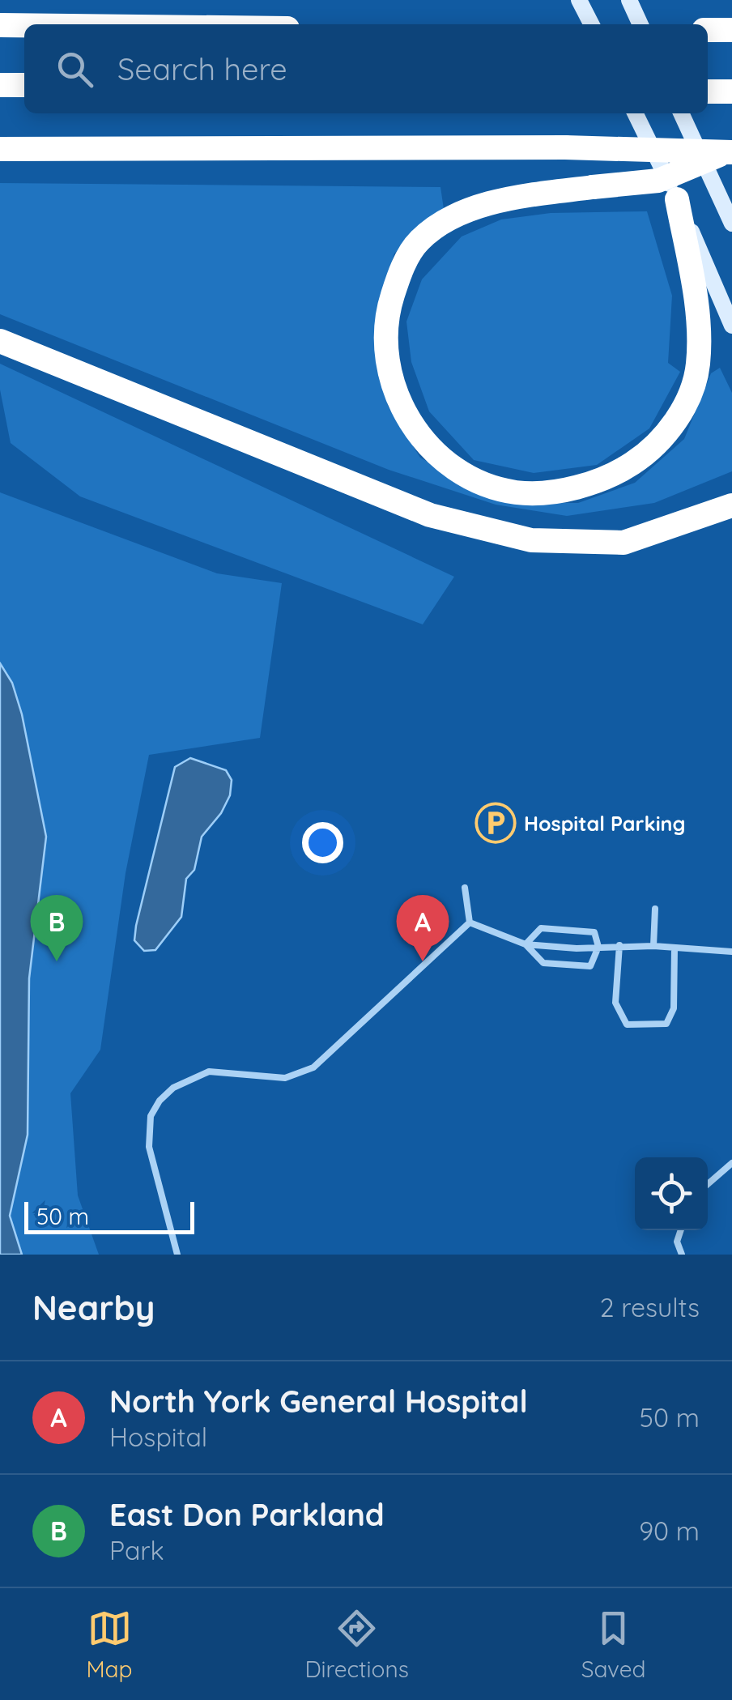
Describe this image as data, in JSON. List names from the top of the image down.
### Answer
{
  "places": {
    "parking": ["Hospital Parking"]
  },
  "scale_bar": "50 m",
  "page": {
    "search": "Search here",
    "pins": ["A", "B"],
    "scale": "50 m",
    "heading": ["Nearby", "2 results"],
    "list": [
      {
        "mark": "A",
        "name": "North York General Hospital",
        "note": "Hospital",
        "value": "50 m"
      },
      {
        "mark": "B",
        "name": "East Don Parkland",
        "note": "Park",
        "value": "90 m"
      }
    ],
    "nav": ["Map", "Directions", "Saved"]
  }
}
